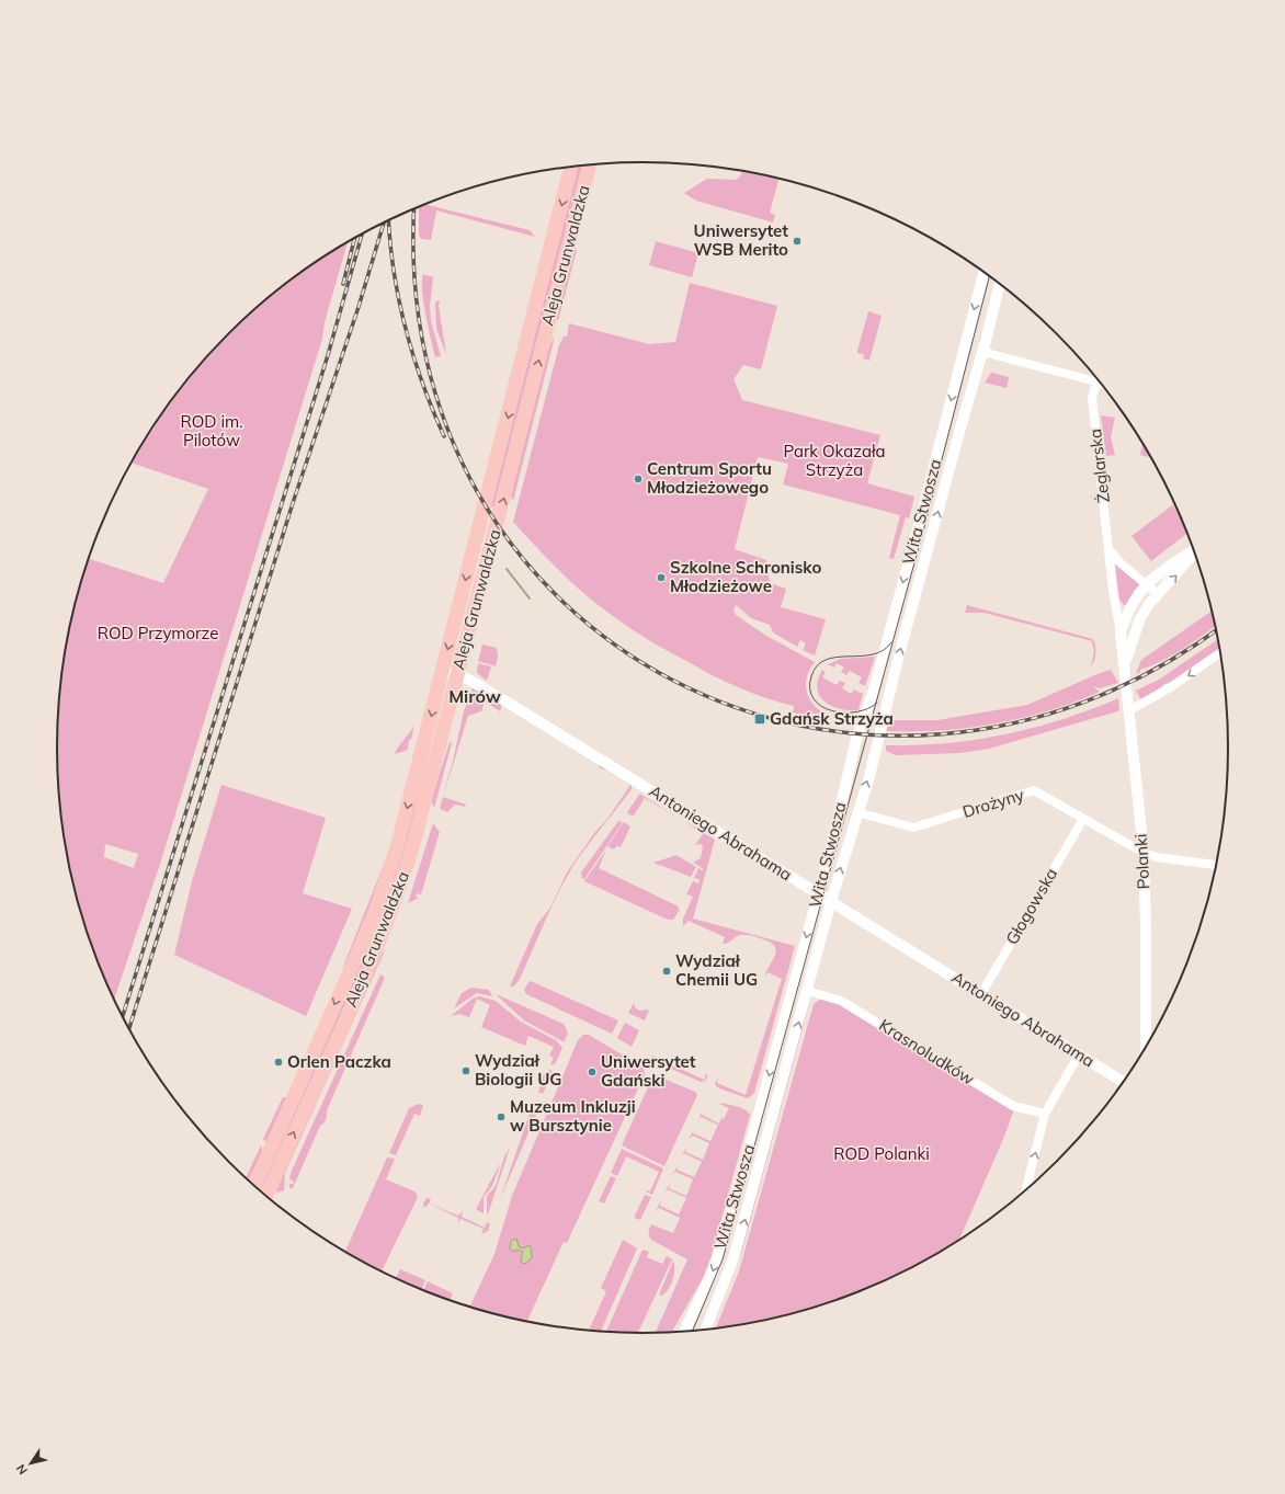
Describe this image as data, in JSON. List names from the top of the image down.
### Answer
{
  "streets": {
    "main road": ["Aleja Grunwaldzka"],
    "street": [
      "Żeglarska",
      "Wita Stwosza",
      "Drożyny",
      "Antoniego Abrahama",
      "Polanki",
      "Głogowska",
      "Krasnoludków"
    ]
  },
  "crossings": [
    ["Aleja Grunwaldzka", "Antoniego Abrahama"],
    ["Żeglarska", "Polanki"],
    ["Wita Stwosza", "Drożyny"],
    ["Wita Stwosza", "Antoniego Abrahama"],
    ["Wita Stwosza", "Krasnoludków"],
    ["Drożyny", "Polanki"],
    ["Drożyny", "Głogowska"],
    ["Antoniego Abrahama", "Głogowska"]
  ],
  "districts": ["Mirów"],
  "parks": [
    "ROD im. Pilotów",
    "Park Okazała Strzyża",
    "ROD Przymorze",
    "ROD Polanki"
  ],
  "places": {
    "other": [
      "Uniwersytet WSB Merito",
      "Centrum Sportu Młodzieżowego",
      "Szkolne Schronisko Młodzieżowe",
      "Wydział Chemii UG",
      "Orlen Paczka",
      "Wydział Biologii UG",
      "Uniwersytet Gdański",
      "Muzeum Inkluzji w Bursztynie"
    ],
    "transit": ["Gdańsk Strzyża"]
  },
  "north": "bottom left"
}
